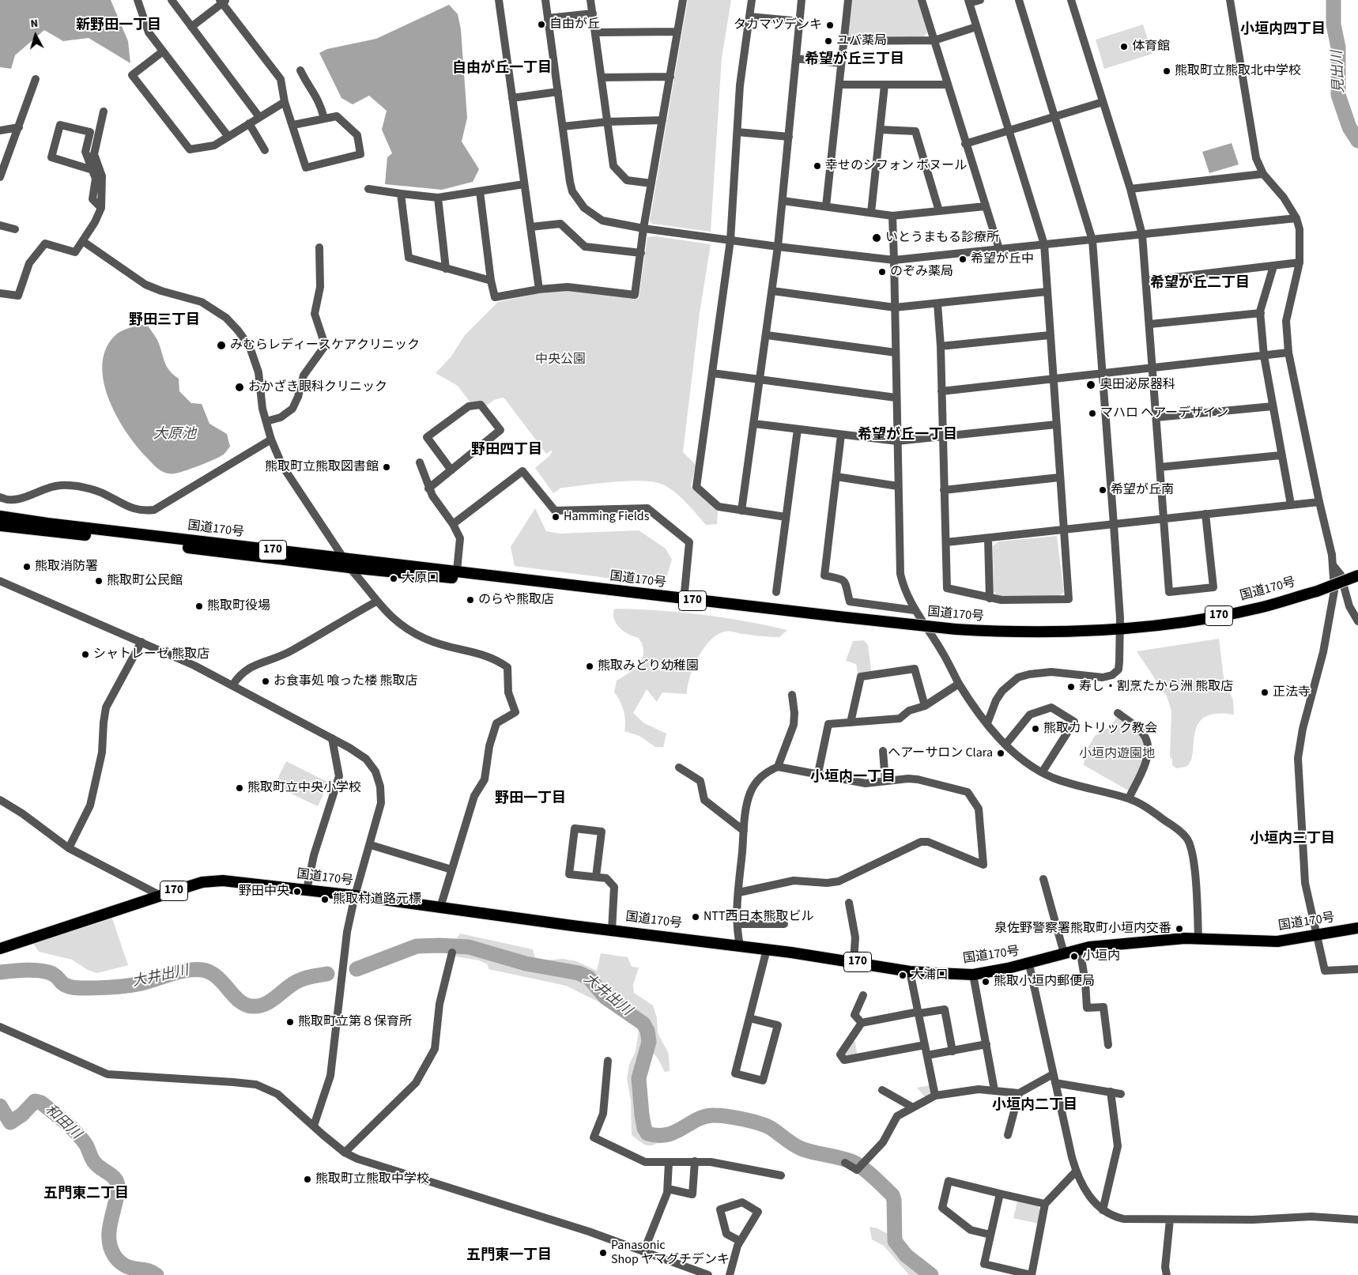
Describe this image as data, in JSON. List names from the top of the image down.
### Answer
{
  "streets": {
    "highway": ["国道170号", "170"]
  },
  "districts": [
    "新野田一丁目",
    "小垣内四丁目",
    "希望が丘三丁目",
    "自由が丘一丁目",
    "希望が丘二丁目",
    "野田三丁目",
    "希望が丘一丁目",
    "野田四丁目",
    "小垣内一丁目",
    "野田一丁目",
    "小垣内三丁目",
    "小垣内二丁目",
    "五門東二丁目",
    "五門東一丁目"
  ],
  "water": [
    "見出川",
    "大原池",
    "大井出川",
    "和田川"
  ],
  "parks": ["中央公園", "小垣内遊園地"],
  "places": [
    "自由が丘",
    "タカマツデンキ",
    "ユバ薬局",
    "体育館",
    "熊取町立熊取北中学校",
    "幸せのシフォン ボヌール",
    "いとうまもる診療所",
    "希望が丘中",
    "のぞみ薬局",
    "みむらレディースケアクリニック",
    "奥田泌尿器科",
    "おかざき眼科クリニック",
    "マハロ ヘアーデザイン",
    "熊取町立熊取図書館",
    "希望が丘南",
    "Hamming Fields",
    "熊取消防署",
    "大原口",
    "熊取町公民館",
    "のらや熊取店",
    "熊取町役場",
    "シャトレーゼ 熊取店",
    "熊取みどり幼稚園",
    "お食事処 喰った楼 熊取店",
    "寿し・割烹たから洲 熊取店",
    "正法寺",
    "熊取カトリック教会",
    "ヘアーサロン Clara",
    "熊取町立中央小学校",
    "野田中央",
    "熊取村道路元標",
    "NTT西日本熊取ビル",
    "泉佐野警察署熊取町小垣内交番",
    "小垣内",
    "大浦口",
    "熊取小垣内郵便局",
    "熊取町立第８保育所",
    "熊取町立熊取中学校",
    "Panasonic Shop ヤマグチデンキ"
  ],
  "north": "top"
}
